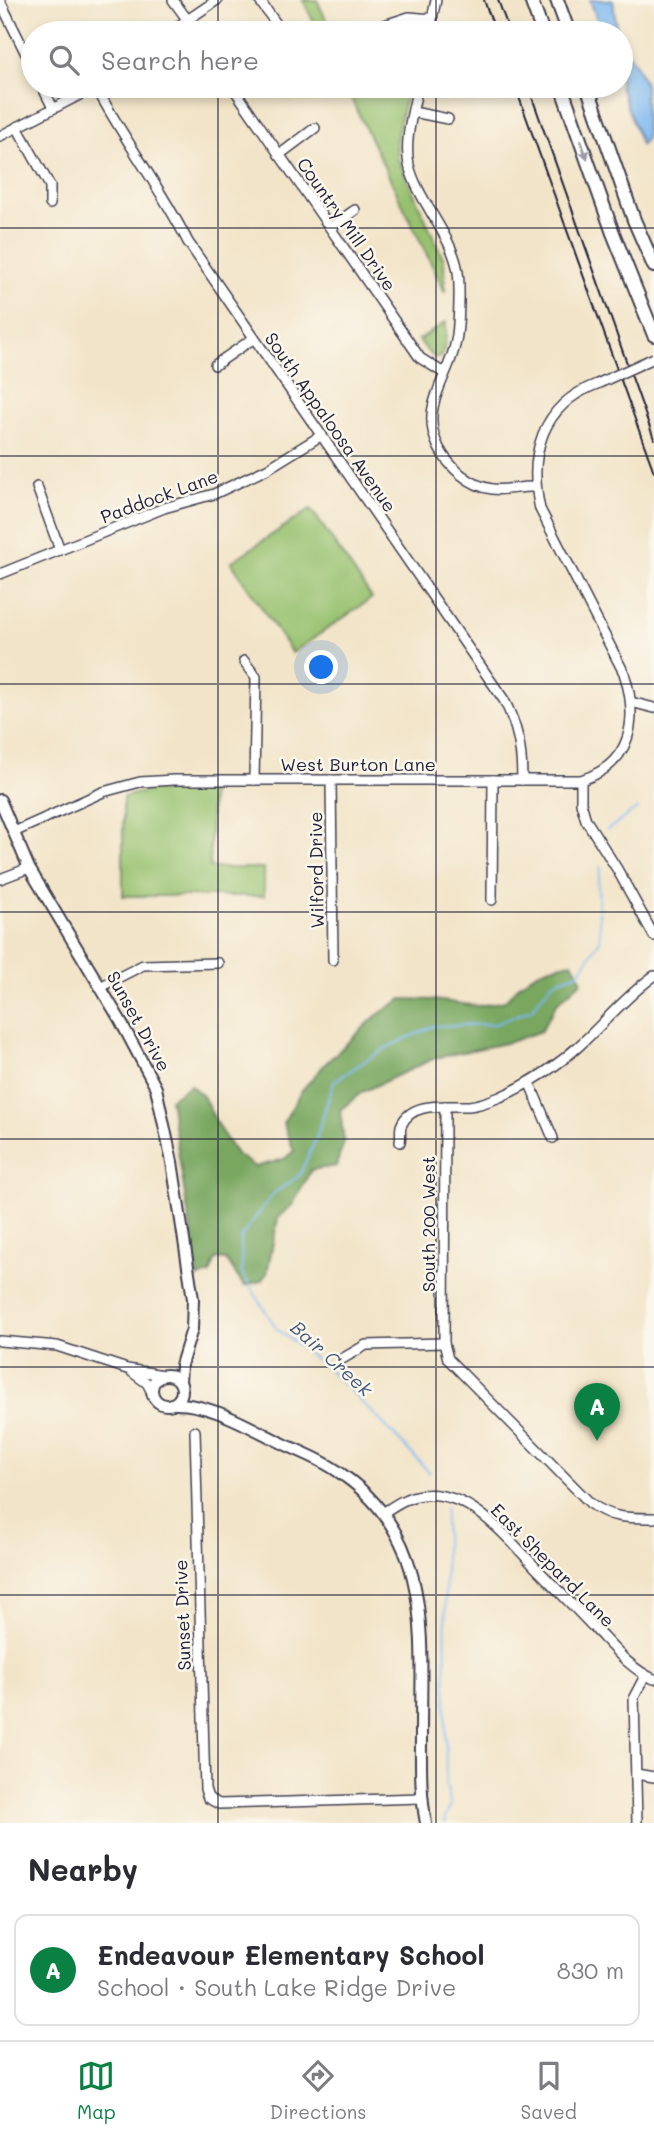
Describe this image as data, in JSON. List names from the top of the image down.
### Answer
{
  "streets": {
    "main road": ["Sunset Drive"],
    "street": [
      "Country Mill Drive",
      "South Appaloosa Avenue",
      "Paddock Lane",
      "West Burton Lane",
      "Wilford Drive",
      "South 200 West",
      "East Shepard Lane"
    ]
  },
  "crossings": [
    ["South Appaloosa Avenue", "Paddock Lane"],
    ["South Appaloosa Avenue", "West Burton Lane"],
    ["West Burton Lane", "Wilford Drive"],
    ["West Burton Lane", "Sunset Drive"]
  ],
  "water": ["Bair Creek"],
  "page": {
    "search": "Search here",
    "pins": "A",
    "heading": "Nearby",
    "list": [
      {
        "mark": "A",
        "name": "Endeavour Elementary School",
        "note": "School · South Lake Ridge Drive",
        "value": "830 m"
      }
    ],
    "nav": ["Map", "Directions", "Saved"]
  }
}
